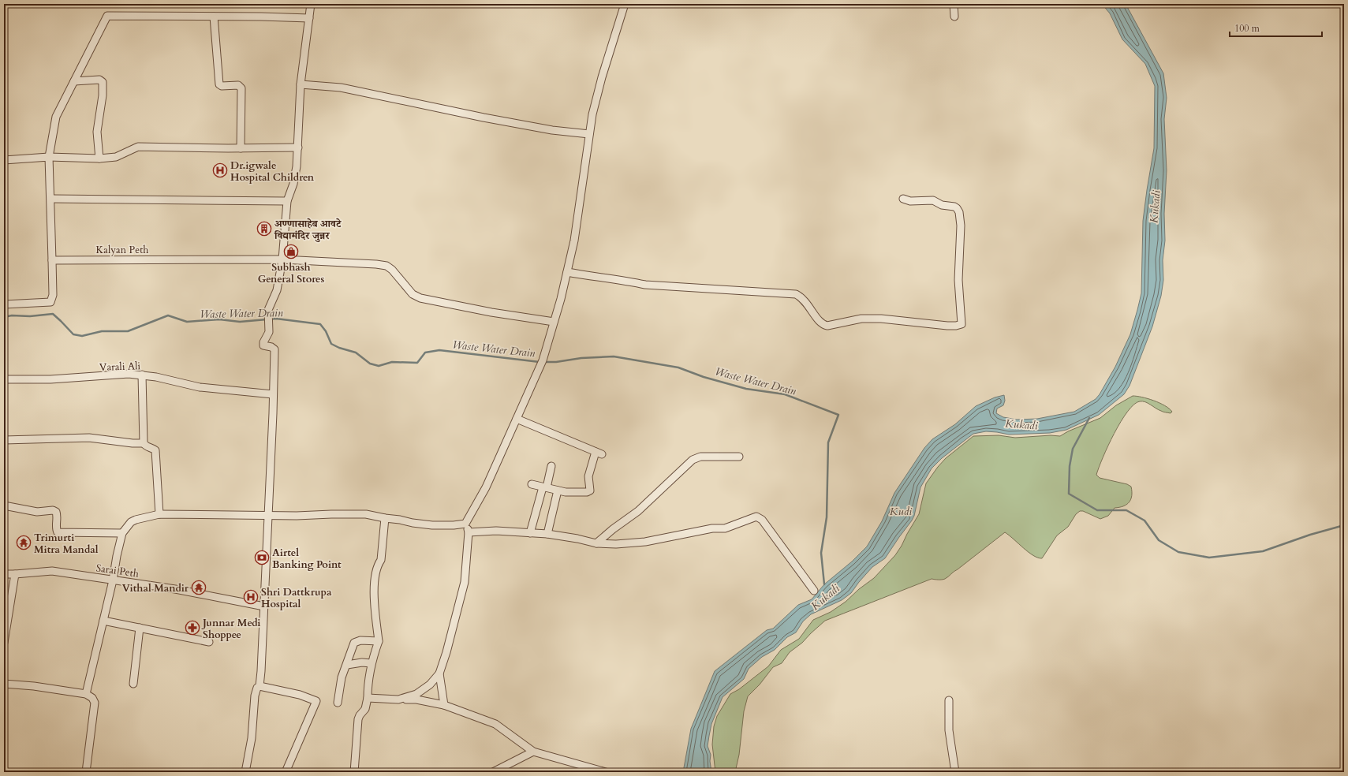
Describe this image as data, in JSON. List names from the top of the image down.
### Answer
{
  "streets": {
    "street": ["Kalyan Peth", "Varali Ali", "Sarai Peth"]
  },
  "water": ["Kukadi", "Waste Water Drain", "Kudi"],
  "places": {
    "hospital": ["Dr.igwale Hospital Children", "Shri Dattkrupa Hospital"],
    "building": ["अण्णासाहेब आवटे विद्यामंदिर जुन्नर"],
    "shop": ["Subhash General Stores"],
    "temple": ["Trimurti Mitra Mandal", "Vithal Mandir"],
    "bank": ["Airtel Banking Point"],
    "pharmacy": ["Junnar Medi Shoppee"]
  },
  "scale_bar": "100 m"
}
